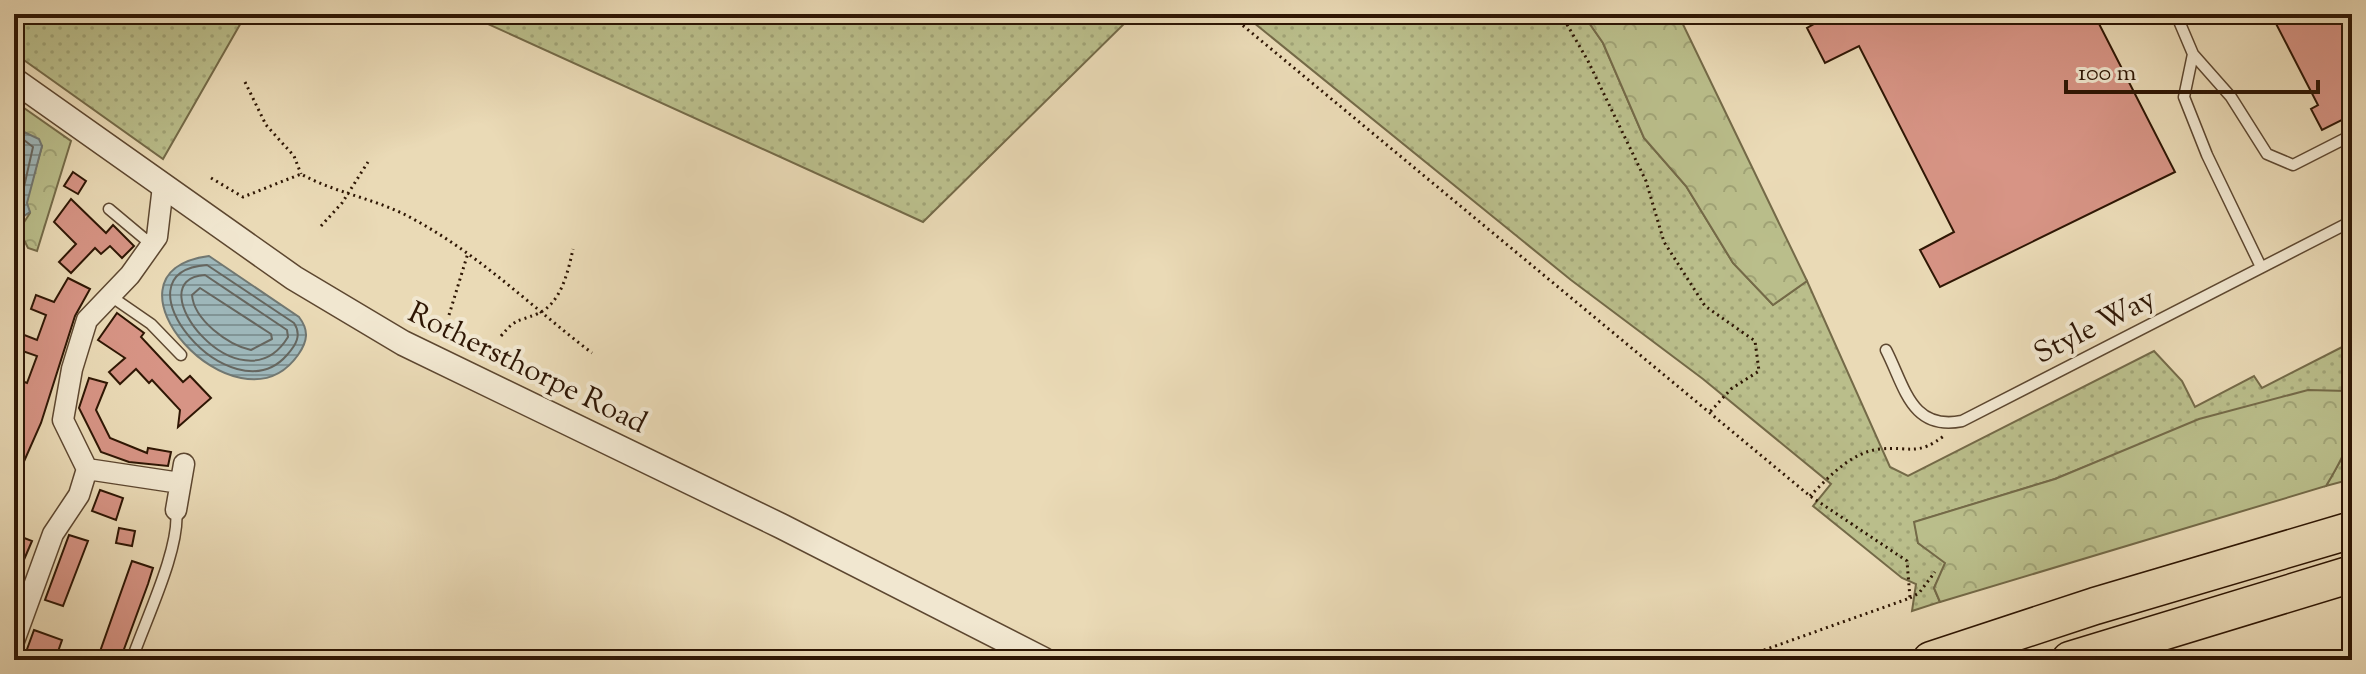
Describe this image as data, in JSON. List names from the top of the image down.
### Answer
{
  "streets": {
    "street": ["Rothersthorpe Road"],
    "lane": ["Style Way"]
  },
  "scale_bar": "100 m"
}
